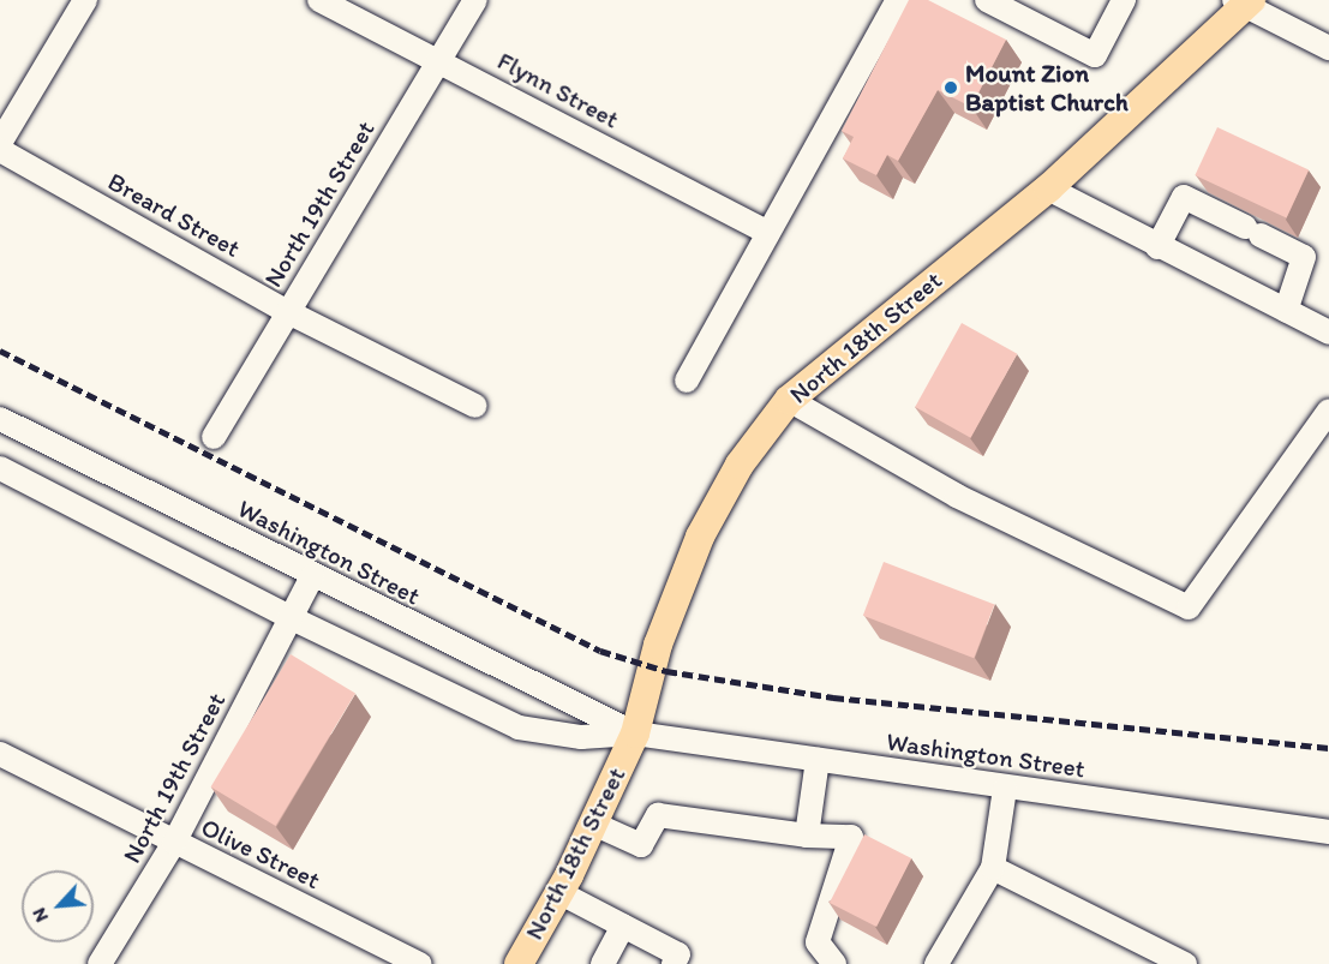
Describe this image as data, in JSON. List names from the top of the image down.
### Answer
{
  "streets": {
    "main road": ["North 18th Street"],
    "street": [
      "Flynn Street",
      "North 19th Street",
      "Breard Street",
      "Washington Street",
      "Olive Street"
    ]
  },
  "crossings": [
    ["Flynn Street", "North 19th Street"],
    ["North 19th Street", "Breard Street"],
    ["North 19th Street", "Washington Street"],
    ["North 19th Street", "Olive Street"],
    ["North 18th Street", "Washington Street"]
  ],
  "places": ["Mount Zion Baptist Church"],
  "north": "bottom left"
}
